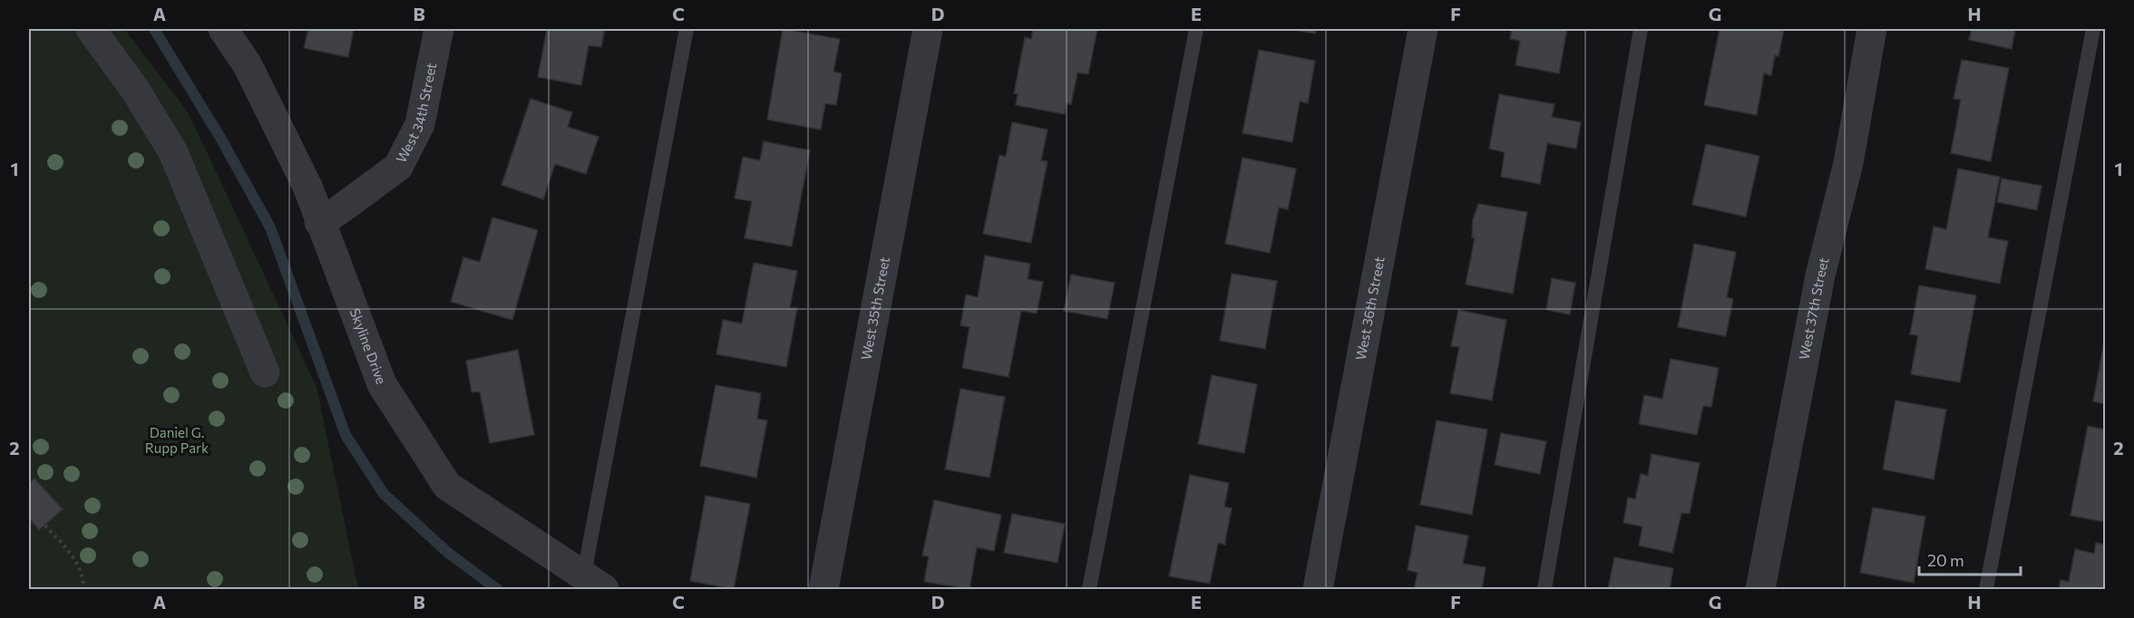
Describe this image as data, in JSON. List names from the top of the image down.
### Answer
{
  "streets": {
    "street": [
      "West 34th Street",
      "West 35th Street",
      "West 36th Street",
      "West 37th Street",
      "Skyline Drive"
    ]
  },
  "crossings": [
    ["West 34th Street", "Skyline Drive"]
  ],
  "parks": ["Daniel G. Rupp Park"],
  "scale_bar": "20 m",
  "grid": {
    "columns": [
      "A",
      "B",
      "C",
      "D",
      "E",
      "F",
      "G",
      "H"
    ],
    "rows": ["1", "2"]
  }
}
